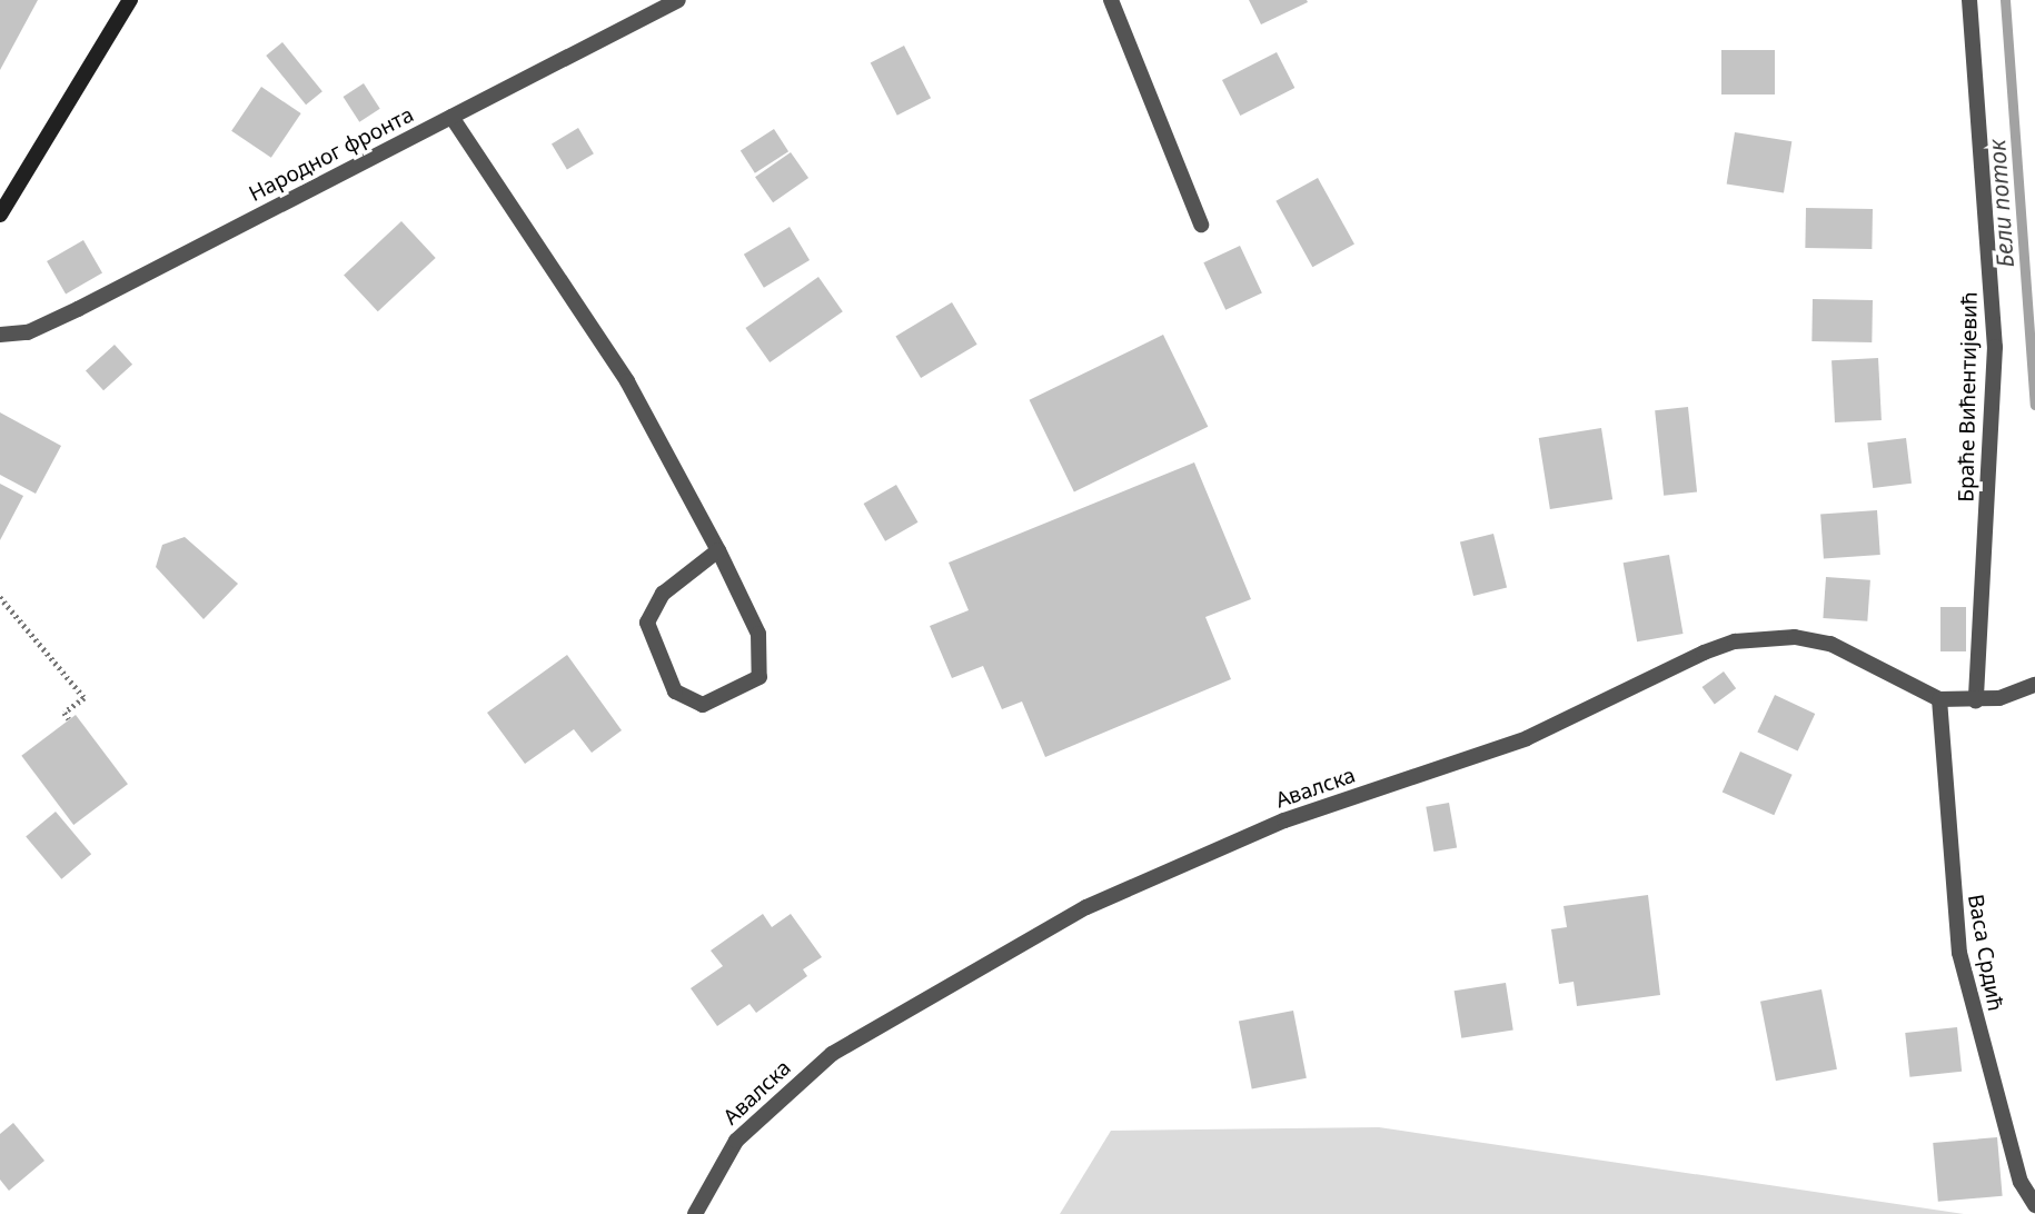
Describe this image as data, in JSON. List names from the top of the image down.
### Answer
{
  "streets": {
    "street": [
      "Народног фронта",
      "Браће Вићентијевић",
      "Авалска",
      "Васа Срдић"
    ]
  },
  "crossings": [
    ["Браће Вићентијевић", "Авалска"],
    ["Авалска", "Васа Срдић"]
  ],
  "water": ["Бели поток"]
}
